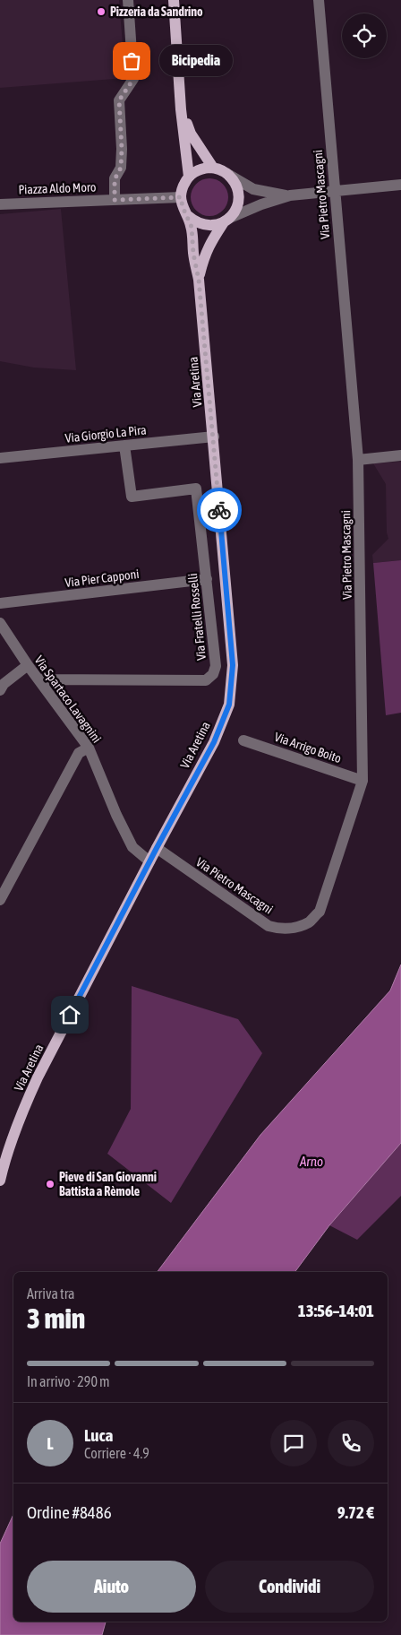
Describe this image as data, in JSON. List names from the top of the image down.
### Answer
{
  "streets": {
    "main road": ["Via Aretina"],
    "street": [
      "Piazza Aldo Moro",
      "Via Pietro Mascagni",
      "Via Giorgio La Pira",
      "Via Pier Capponi",
      "Via Fratelli Rosselli",
      "Via Spartaco Lavagnini",
      "Via Arrigo Boito"
    ]
  },
  "crossings": [
    ["Piazza Aldo Moro", "Via Aretina"],
    ["Via Pietro Mascagni", "Via Aretina"],
    ["Via Pietro Mascagni", "Via Arrigo Boito"],
    ["Via Aretina", "Via Giorgio La Pira"],
    ["Via Aretina", "Via Spartaco Lavagnini"],
    ["Via Giorgio La Pira", "Via Fratelli Rosselli"],
    ["Via Pier Capponi", "Via Fratelli Rosselli"],
    ["Via Fratelli Rosselli", "Via Spartaco Lavagnini"]
  ],
  "water": ["Arno"],
  "places": ["Pizzeria da Sandrino", "Bicipedia", "Pieve di San Giovanni Battista a Rèmole"],
  "page": {
    "bubble": "Bicipedia",
    "heading": ["3 min", "Arriva tra", "13:56–14:01"],
    "panel": [
      "Luca",
      "Corriere · 4.9",
      "Ordine #8486",
      "9.72 €"
    ],
    "bar": "In arrivo · 290 m",
    "round": "L",
    "buttons": ["Aiuto", "Condividi"]
  }
}
